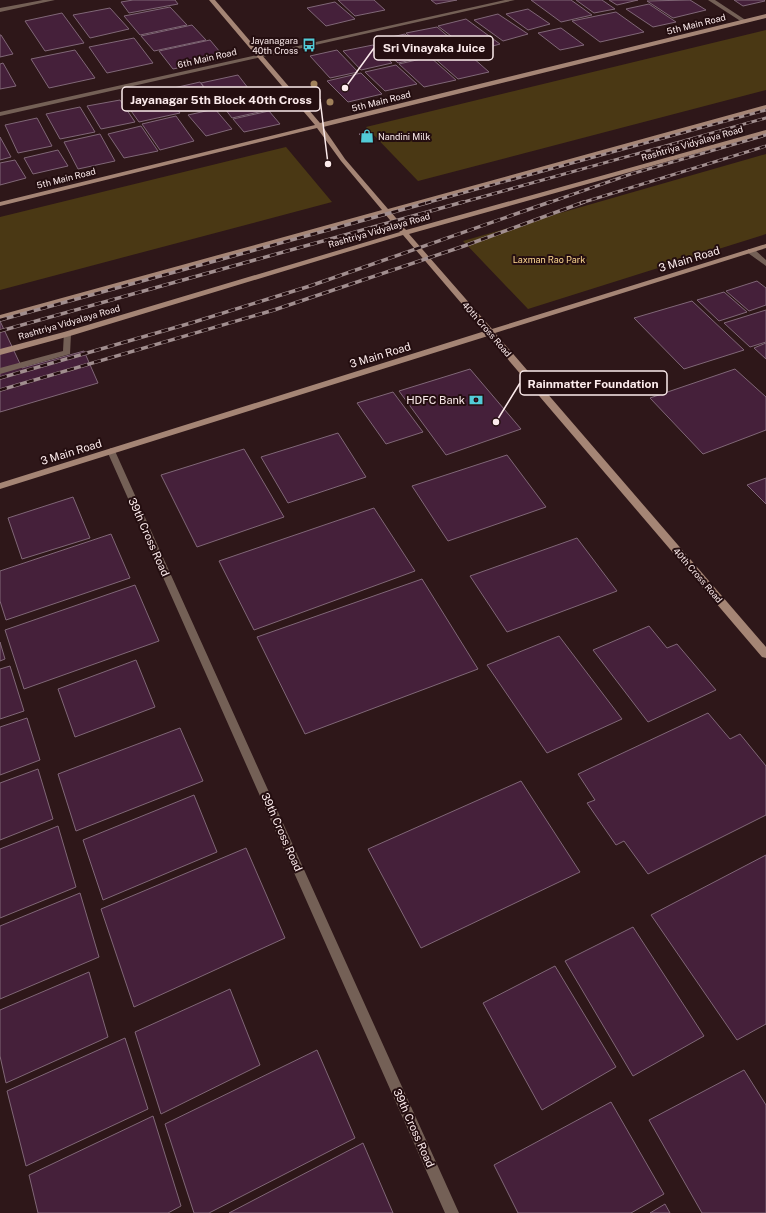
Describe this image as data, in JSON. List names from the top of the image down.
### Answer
{
  "streets": {
    "street": [
      "5th Main Road",
      "6th Main Road",
      "Rashtriya Vidyalaya Road",
      "3 Main Road",
      "40th Cross Road",
      "39th Cross Road"
    ]
  },
  "crossings": [
    ["5th Main Road", "40th Cross Road"],
    ["6th Main Road", "40th Cross Road"],
    ["Rashtriya Vidyalaya Road", "40th Cross Road"],
    ["3 Main Road", "40th Cross Road"],
    ["3 Main Road", "39th Cross Road"]
  ],
  "parks": ["Laxman Rao Park"],
  "places": {
    "bus stop": ["Jayanagara 40th Cross"],
    "other": ["Sri Vinayaka Juice", "Jayanagar 5th Block 40th Cross", "Rainmatter Foundation"],
    "shop": ["Nandini Milk"],
    "bank": ["HDFC Bank"]
  }
}
